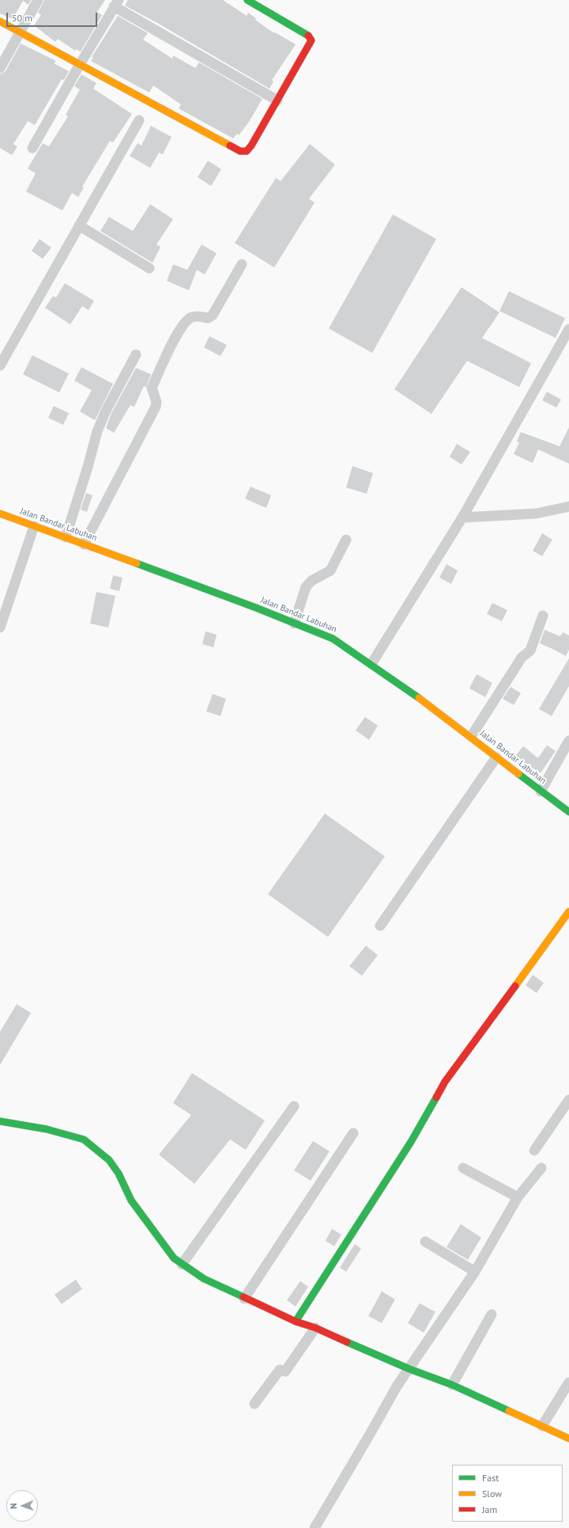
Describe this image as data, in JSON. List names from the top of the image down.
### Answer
{
  "streets": {
    "street": ["Jalan Bandar Labuhan"]
  },
  "legend": ["Fast", "Slow", "Jam"],
  "scale_bar": "50 m",
  "north": "left"
}
